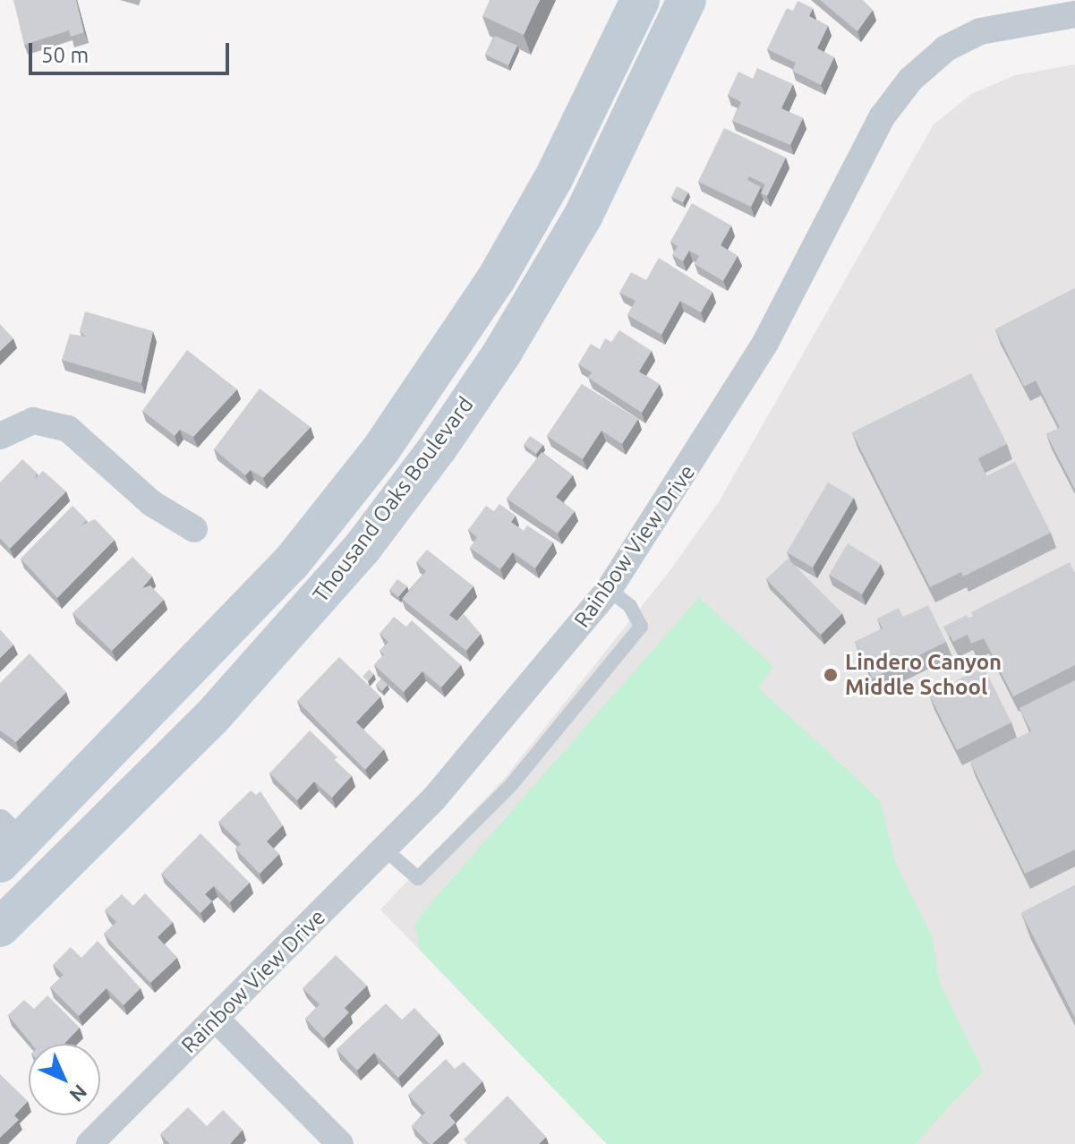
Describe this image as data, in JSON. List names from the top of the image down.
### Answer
{
  "streets": {
    "main road": ["Thousand Oaks Boulevard"],
    "street": ["Rainbow View Drive"]
  },
  "places": ["Lindero Canyon Middle School"],
  "scale_bar": "50 m",
  "north": "bottom right"
}
